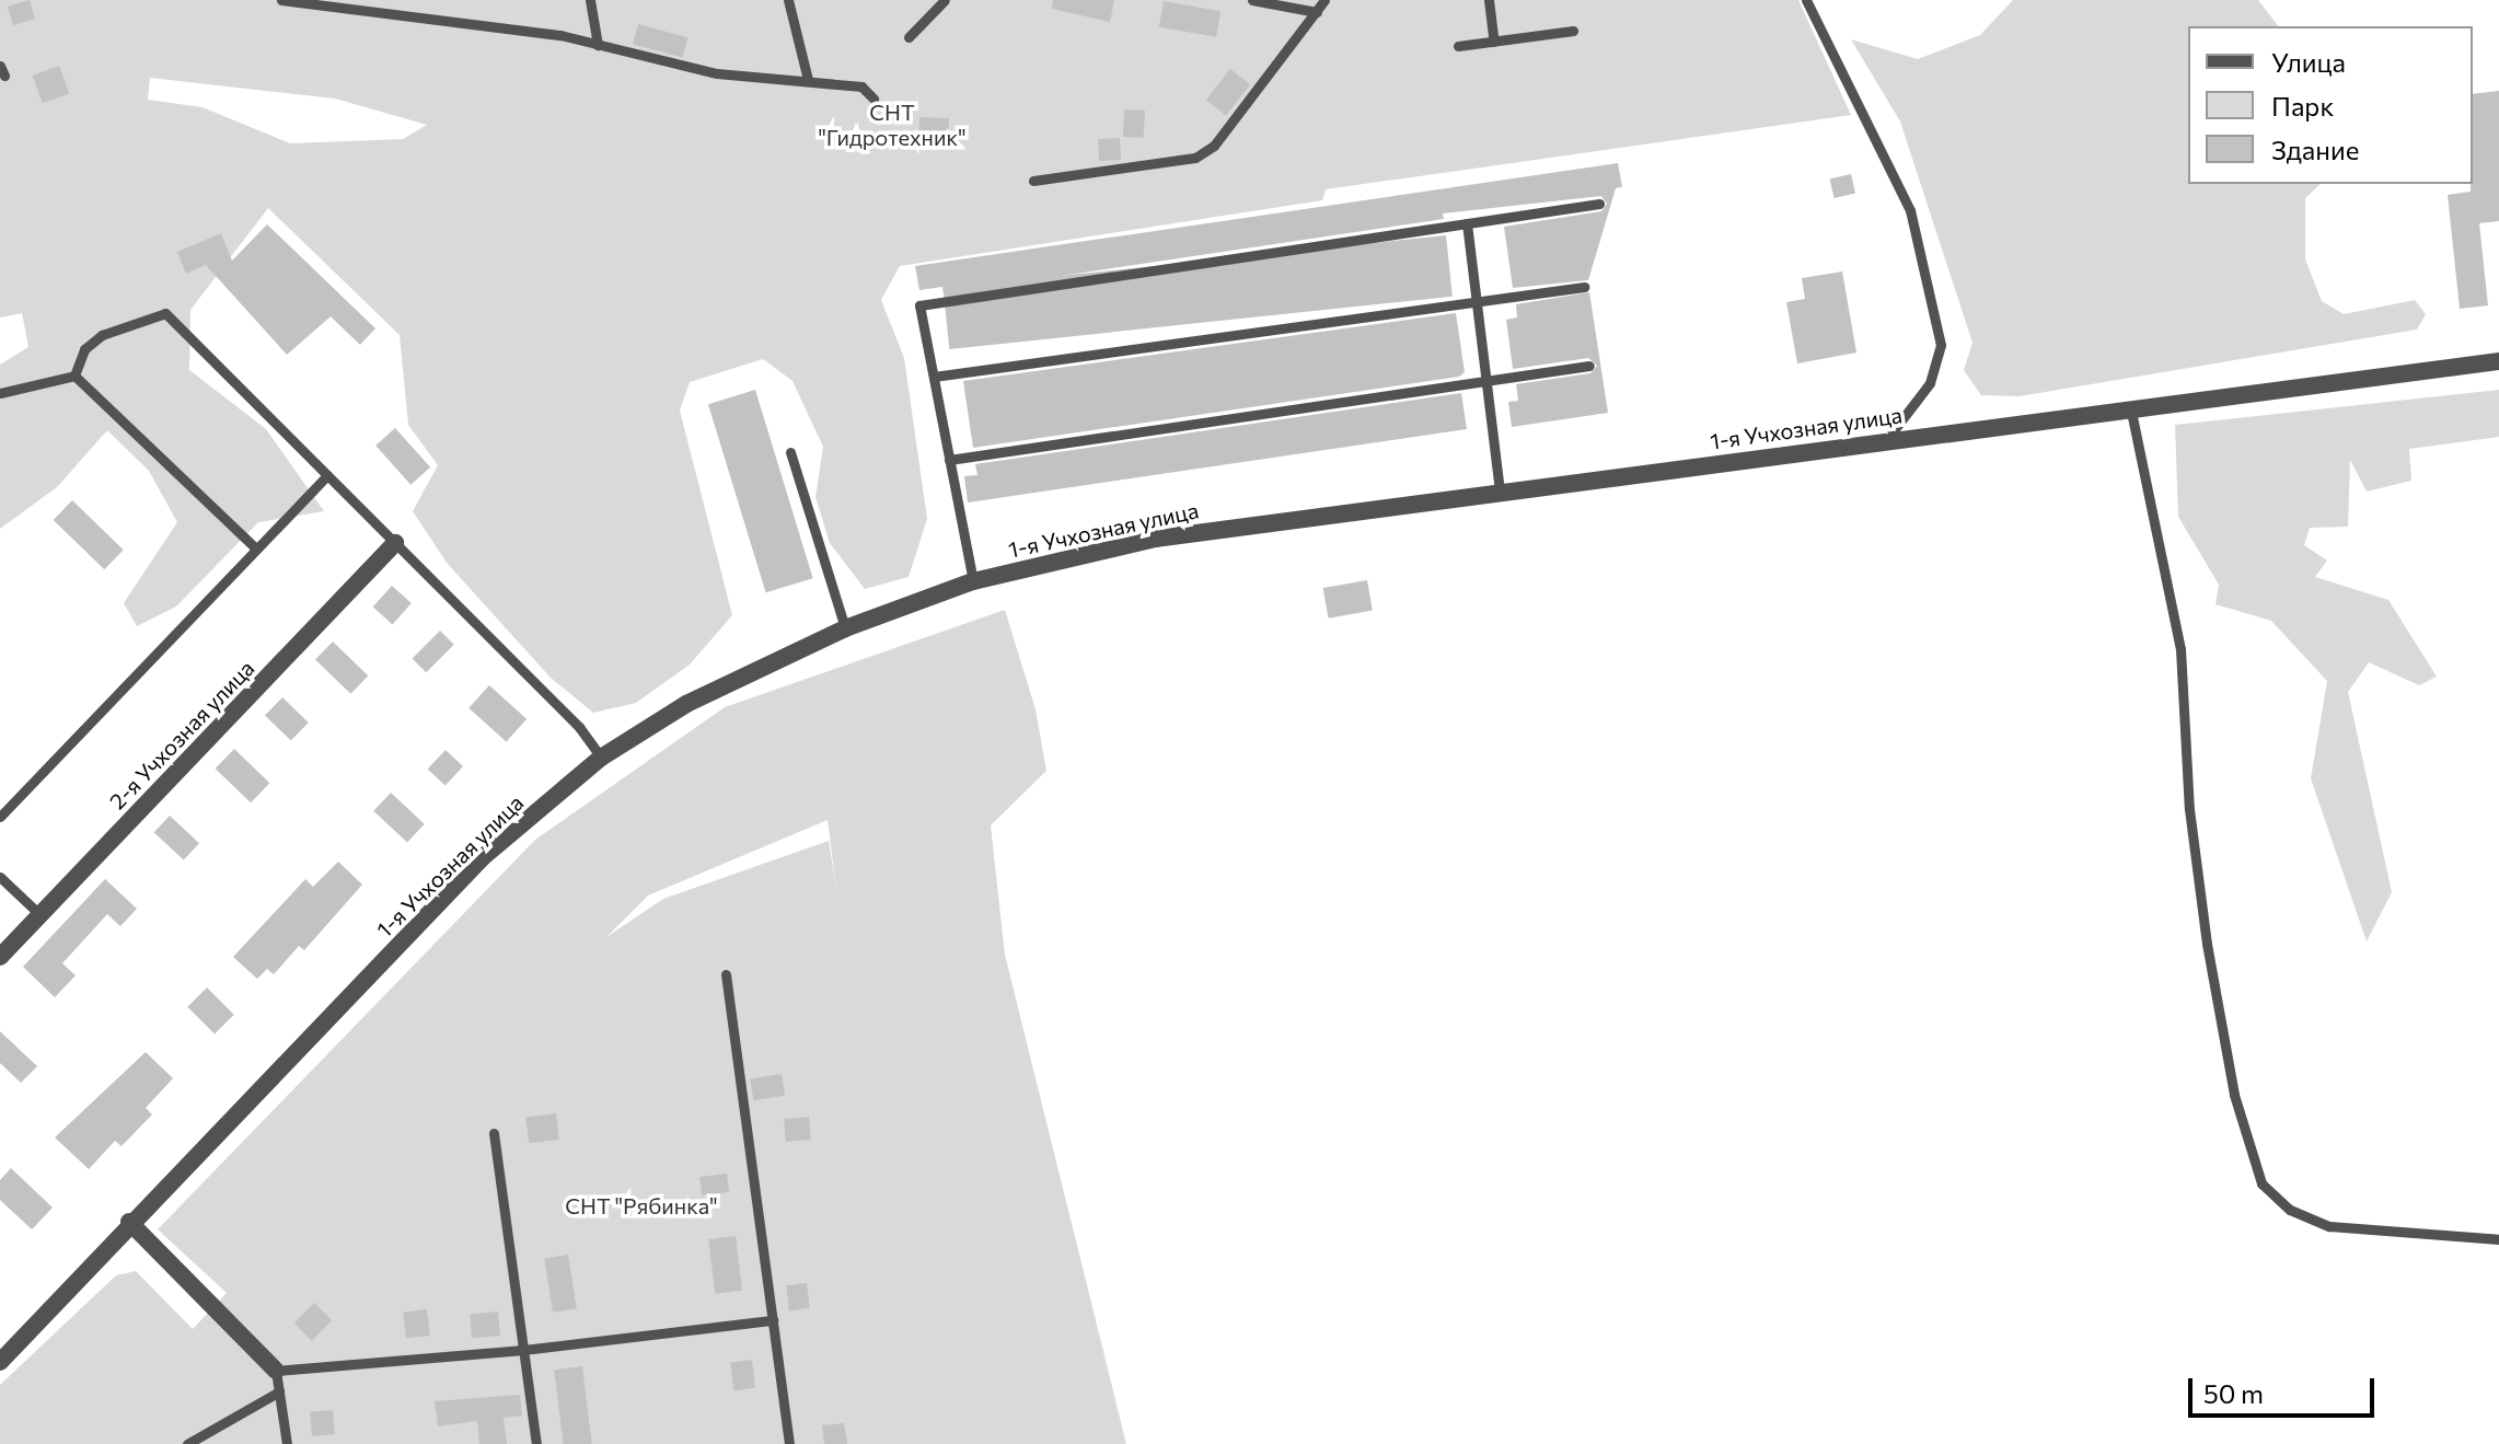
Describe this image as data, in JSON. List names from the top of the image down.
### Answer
{
  "streets": {
    "street": ["1-я Учхозная улица", "2-я Учхозная улица"]
  },
  "parks": ["СНТ \"Гидротехник\"", "СНТ \"Рябинка\""],
  "legend": ["Улица", "Парк", "Здание"],
  "scale_bar": "50 m"
}
